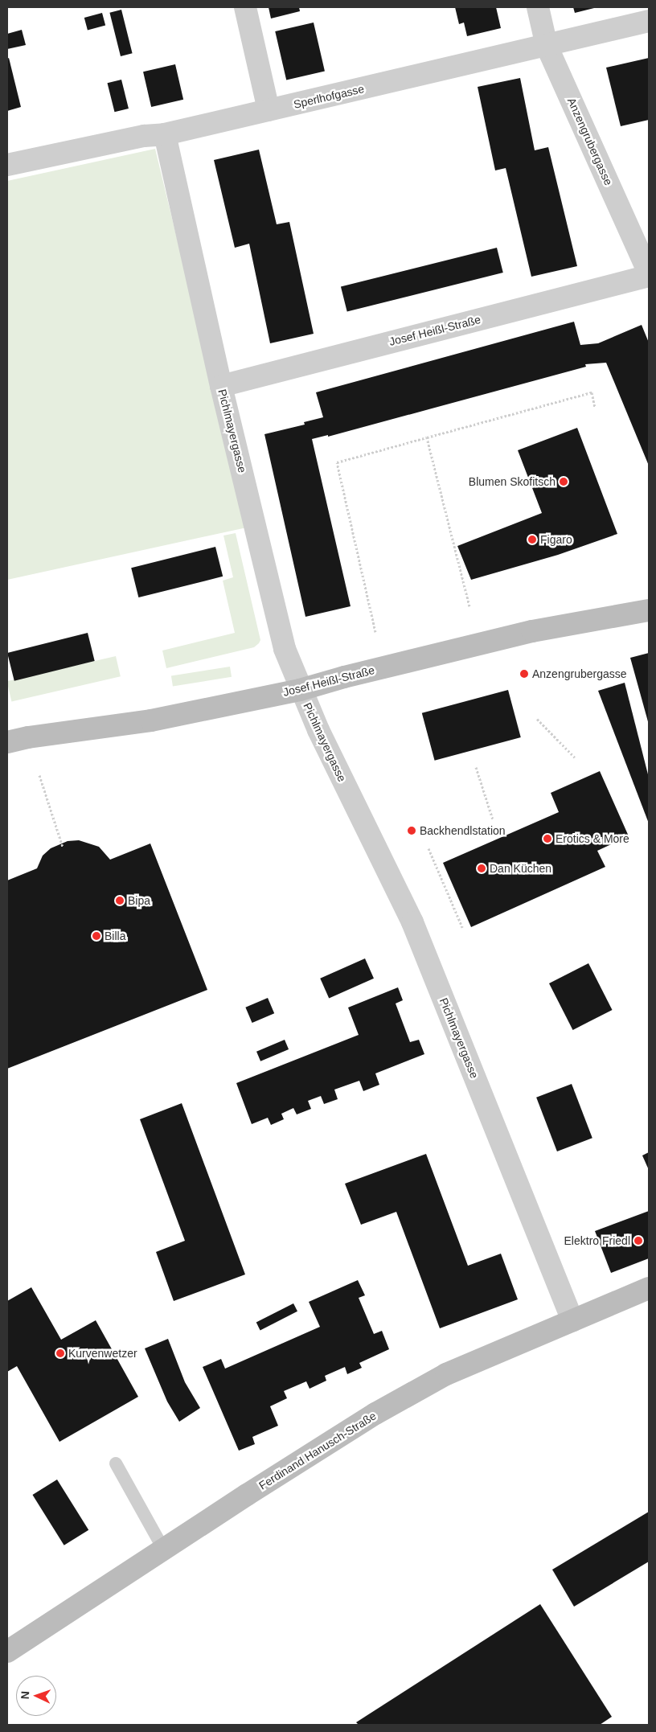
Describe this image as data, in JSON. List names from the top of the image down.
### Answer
{
  "streets": {
    "street": [
      "Sperlhofgasse",
      "Anzengrubergasse",
      "Josef Heißl-Straße",
      "Pichlmayergasse",
      "Ferdinand Hanusch-Straße"
    ]
  },
  "crossings": [
    ["Sperlhofgasse", "Anzengrubergasse"],
    ["Sperlhofgasse", "Pichlmayergasse"],
    ["Anzengrubergasse", "Josef Heißl-Straße"],
    ["Josef Heißl-Straße", "Pichlmayergasse"],
    ["Pichlmayergasse", "Ferdinand Hanusch-Straße"]
  ],
  "places": [
    "Blumen Skofitsch",
    "Figaro",
    "Anzengrubergasse",
    "Backhendlstation",
    "Erotics & More",
    "Dan Küchen",
    "Bipa",
    "Billa",
    "Elektro Friedl",
    "Kurvenwetzer"
  ],
  "north": "left"
}
